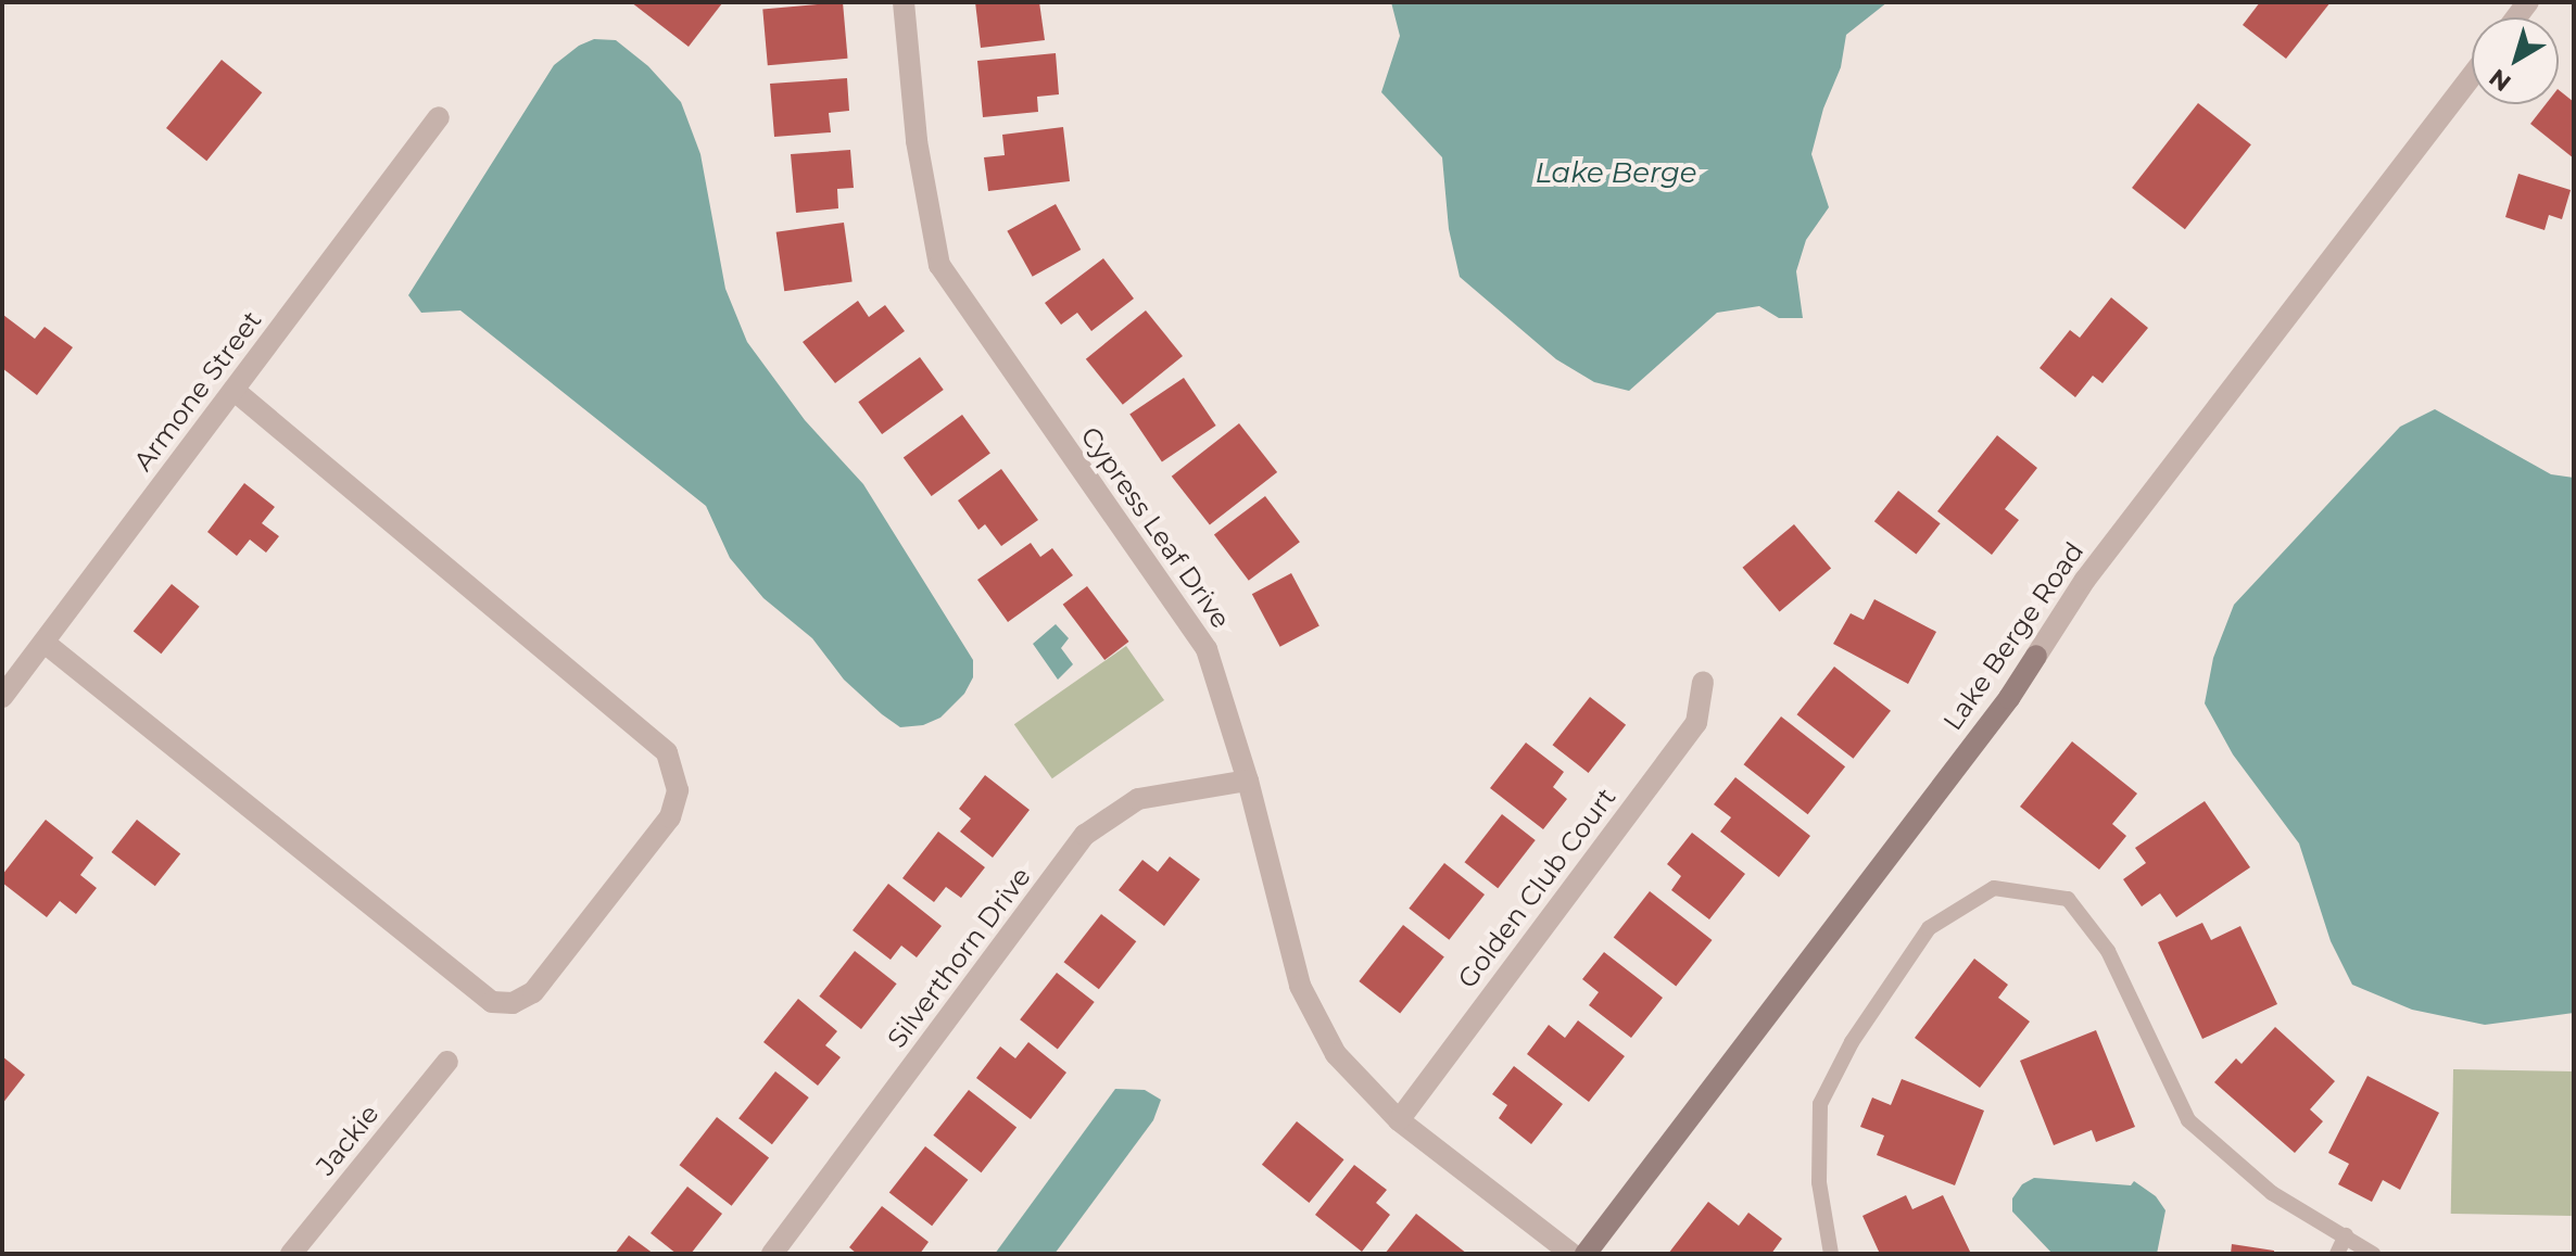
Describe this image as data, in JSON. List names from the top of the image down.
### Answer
{
  "streets": {
    "street": [
      "Armone Street",
      "Cypress Leaf Drive",
      "Lake Berge Road",
      "Golden Club Court",
      "Silverthorn Drive",
      "Jackie"
    ]
  },
  "crossings": [
    ["Cypress Leaf Drive", "Golden Club Court"],
    ["Cypress Leaf Drive", "Silverthorn Drive"]
  ],
  "water": ["Lake Berge"],
  "north": "bottom left"
}
